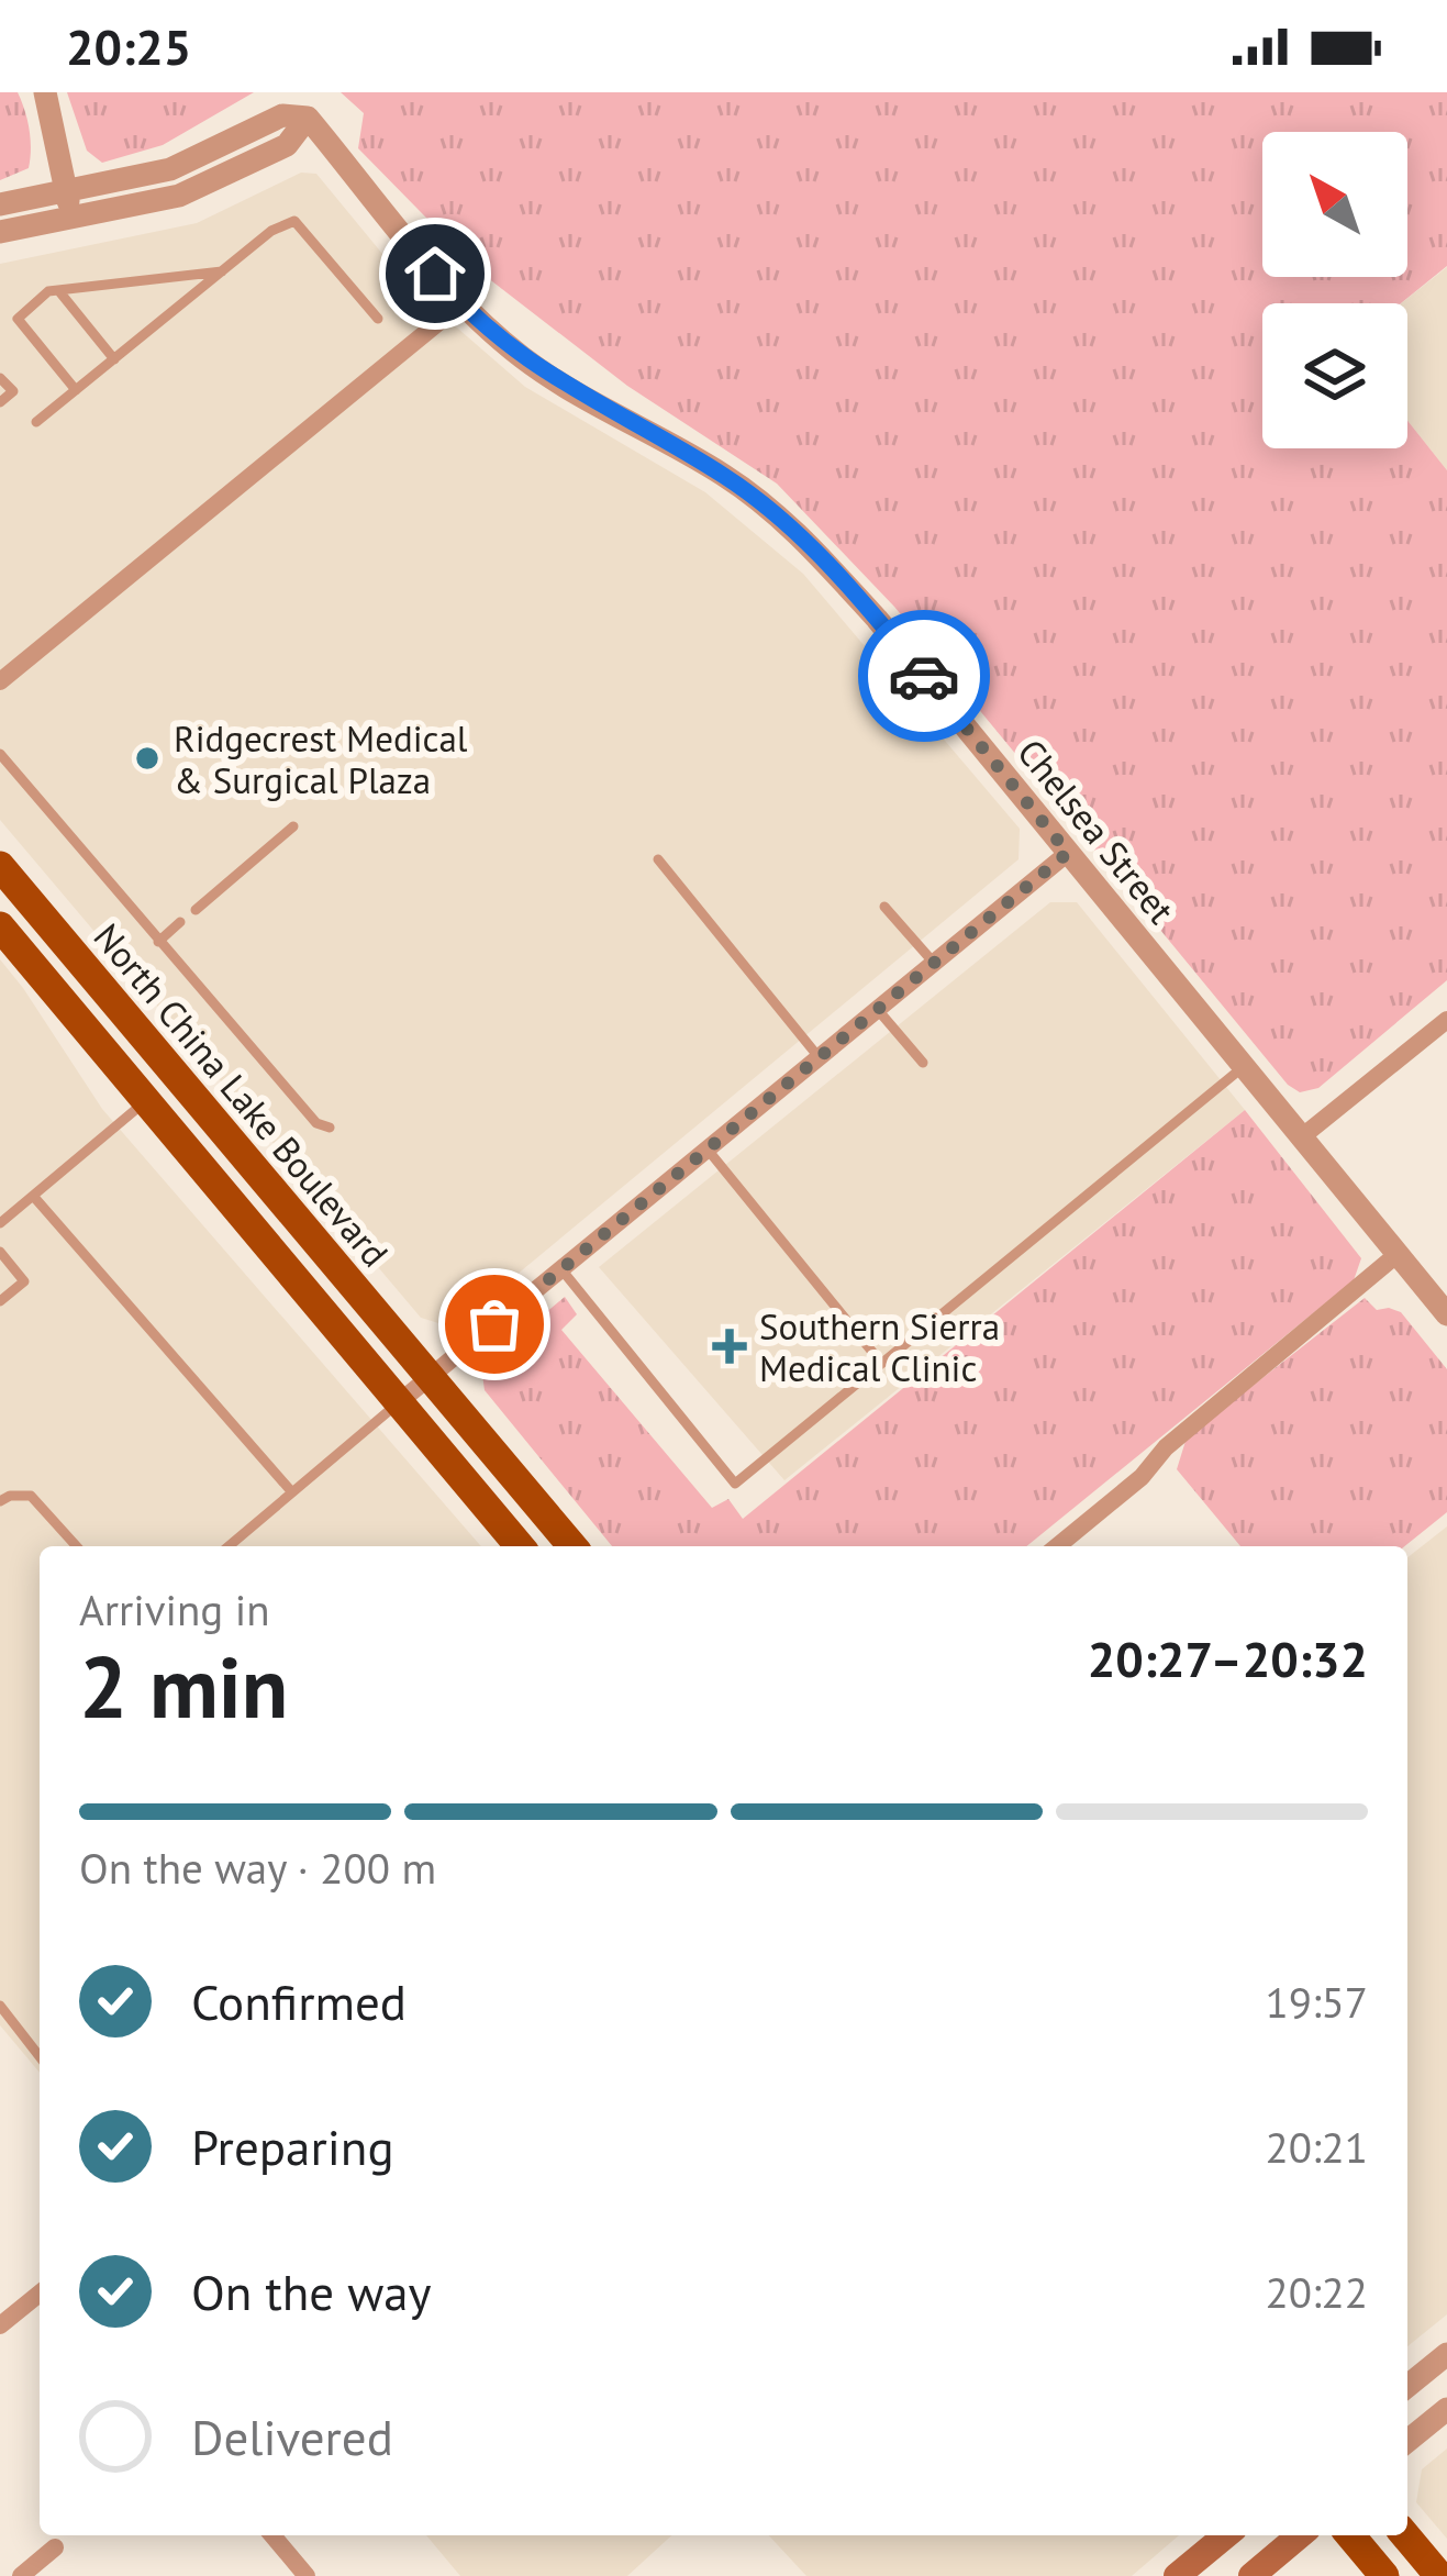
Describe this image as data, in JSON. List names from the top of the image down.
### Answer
{
  "streets": {
    "main road": ["North China Lake Boulevard"],
    "street": ["Chelsea Street"]
  },
  "places": {
    "other": ["Ridgecrest Medical & Surgical Plaza"],
    "health": ["Southern Sierra Medical Clinic"]
  },
  "north": "top left",
  "page": {
    "status": "20:25",
    "heading": ["2 min", "Arriving in", "20:27–20:32"],
    "bar": "On the way · 200 m",
    "list": [
      ["Confirmed", "19:57"],
      ["Preparing", "20:21"],
      ["On the way", "20:22"],
      "Delivered"
    ]
  }
}
